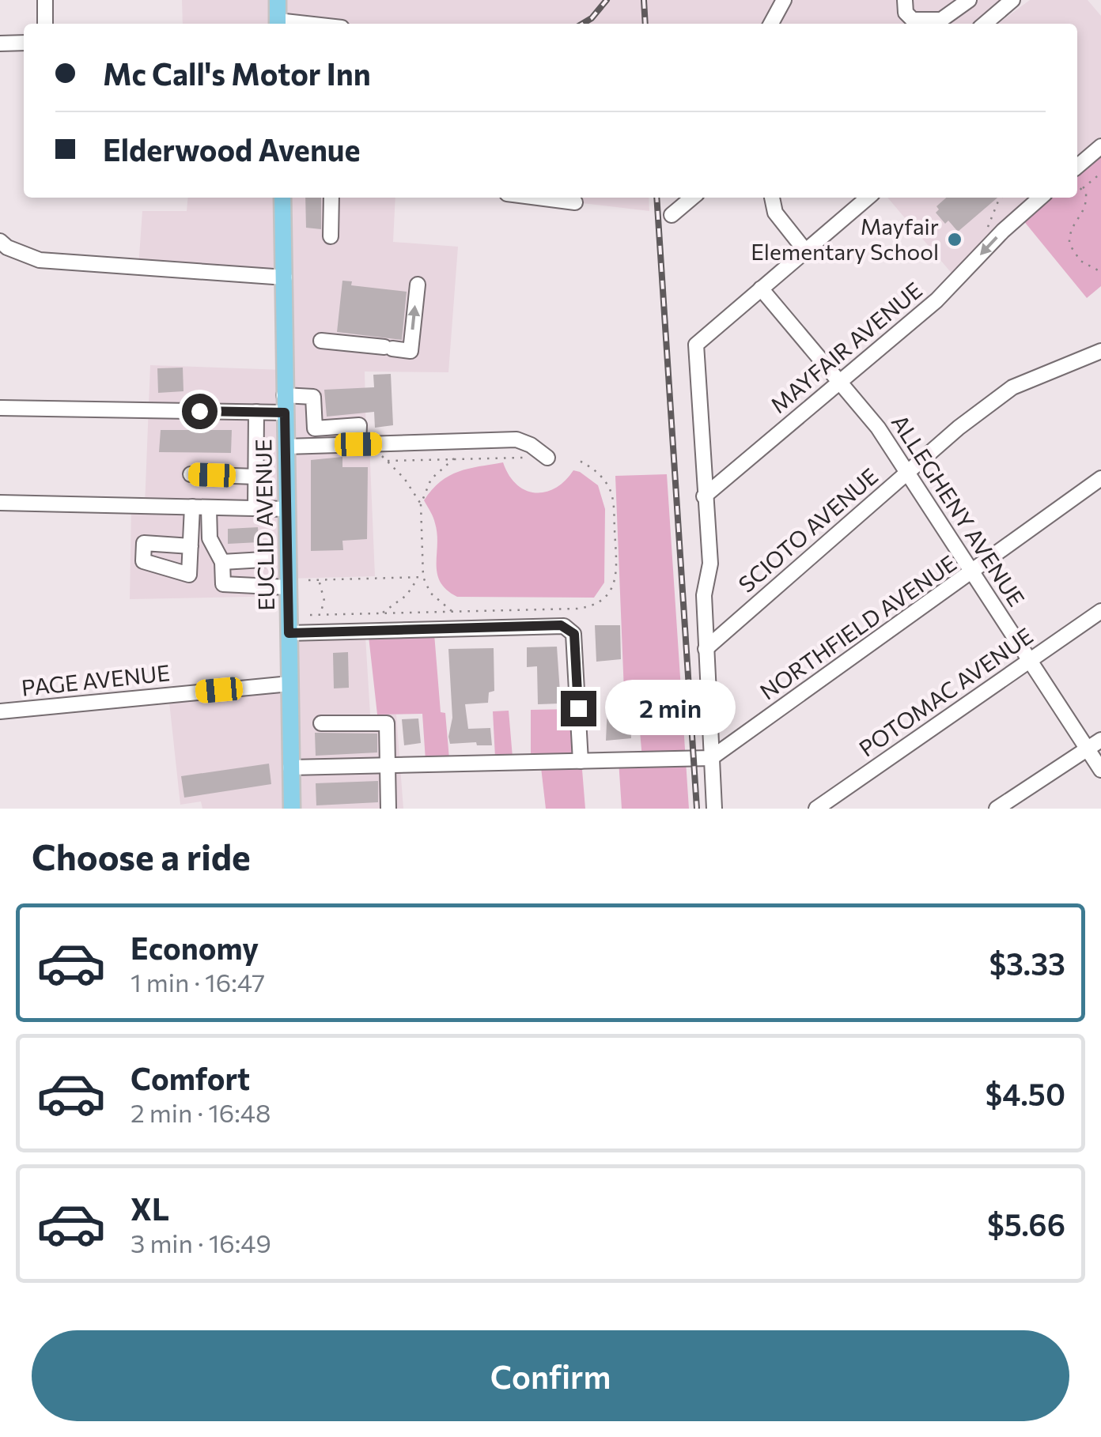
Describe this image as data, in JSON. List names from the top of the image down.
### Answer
{
  "streets": {
    "main road": ["EUCLID AVENUE"],
    "street": [
      "MAYFAIR AVENUE",
      "ALLEGHENY AVENUE",
      "SCIOTO AVENUE",
      "NORTHFIELD AVENUE",
      "PAGE AVENUE",
      "POTOMAC AVENUE"
    ]
  },
  "crossings": [
    ["MAYFAIR AVENUE", "ALLEGHENY AVENUE"],
    ["ALLEGHENY AVENUE", "SCIOTO AVENUE"],
    ["ALLEGHENY AVENUE", "NORTHFIELD AVENUE"],
    ["ALLEGHENY AVENUE", "POTOMAC AVENUE"],
    ["EUCLID AVENUE", "PAGE AVENUE"]
  ],
  "places": ["Mayfair Elementary School"],
  "page": {
    "banner": ["Mc Call's Motor Inn", "Elderwood Avenue"],
    "bubble": "2 min",
    "heading": "Choose a ride",
    "list": [
      {
        "name": "Economy",
        "note": "1 min · 16:47",
        "value": "$3.33"
      },
      {
        "name": "Comfort",
        "note": "2 min · 16:48",
        "value": "$4.50"
      },
      {
        "name": "XL",
        "note": "3 min · 16:49",
        "value": "$5.66"
      }
    ],
    "buttons": "Confirm"
  }
}
